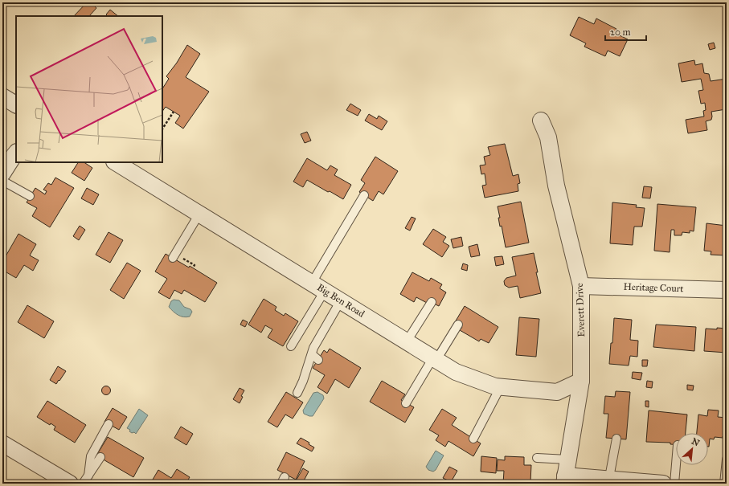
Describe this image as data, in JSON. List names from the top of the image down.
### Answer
{
  "streets": {
    "street": ["Heritage Court", "Big Ben Road", "Everett Drive"]
  },
  "crossings": [
    ["Heritage Court", "Everett Drive"],
    ["Big Ben Road", "Everett Drive"]
  ],
  "scale_bar": "20 m",
  "north": "top right"
}
